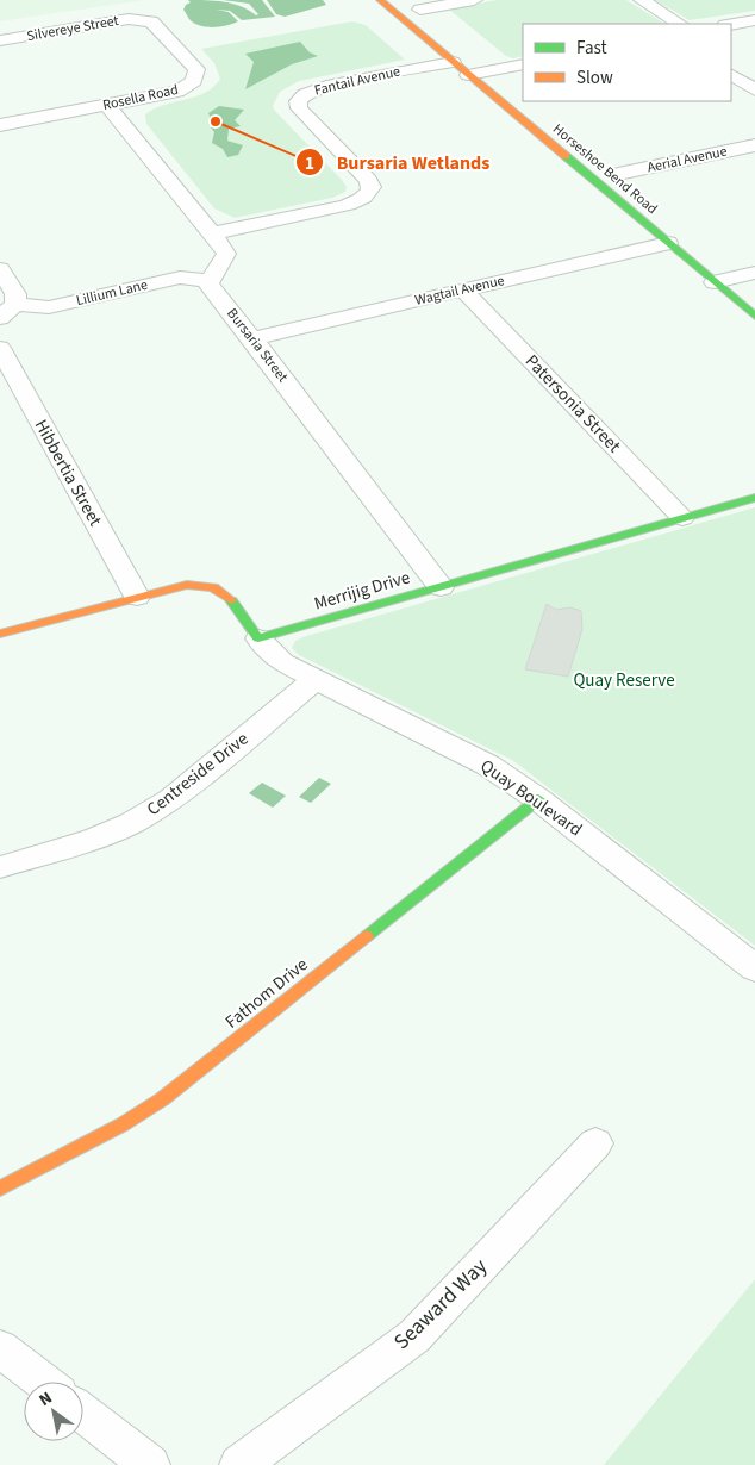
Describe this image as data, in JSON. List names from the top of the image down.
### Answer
{
  "streets": {
    "street": [
      "Silvereye Street",
      "Fantail Avenue",
      "Rosella Road",
      "Aerial Avenue",
      "Horseshoe Bend Road",
      "Wagtail Avenue",
      "Lillium Lane",
      "Bursaria Street",
      "Patersonia Street",
      "Hibbertia Street",
      "Merrijig Drive",
      "Centreside Drive",
      "Quay Boulevard",
      "Fathom Drive",
      "Seaward Way"
    ]
  },
  "crossings": [
    ["Silvereye Street", "Rosella Road"],
    ["Fantail Avenue", "Horseshoe Bend Road"],
    ["Aerial Avenue", "Horseshoe Bend Road"],
    ["Horseshoe Bend Road", "Wagtail Avenue"],
    ["Wagtail Avenue", "Bursaria Street"],
    ["Wagtail Avenue", "Patersonia Street"],
    ["Lillium Lane", "Bursaria Street"],
    ["Bursaria Street", "Merrijig Drive"],
    ["Patersonia Street", "Merrijig Drive"],
    ["Merrijig Drive", "Quay Boulevard"],
    ["Centreside Drive", "Quay Boulevard"],
    ["Quay Boulevard", "Fathom Drive"]
  ],
  "parks": ["Quay Reserve"],
  "places": ["Bursaria Wetlands"],
  "legend": ["Fast", "Slow"],
  "north": "top left"
}
